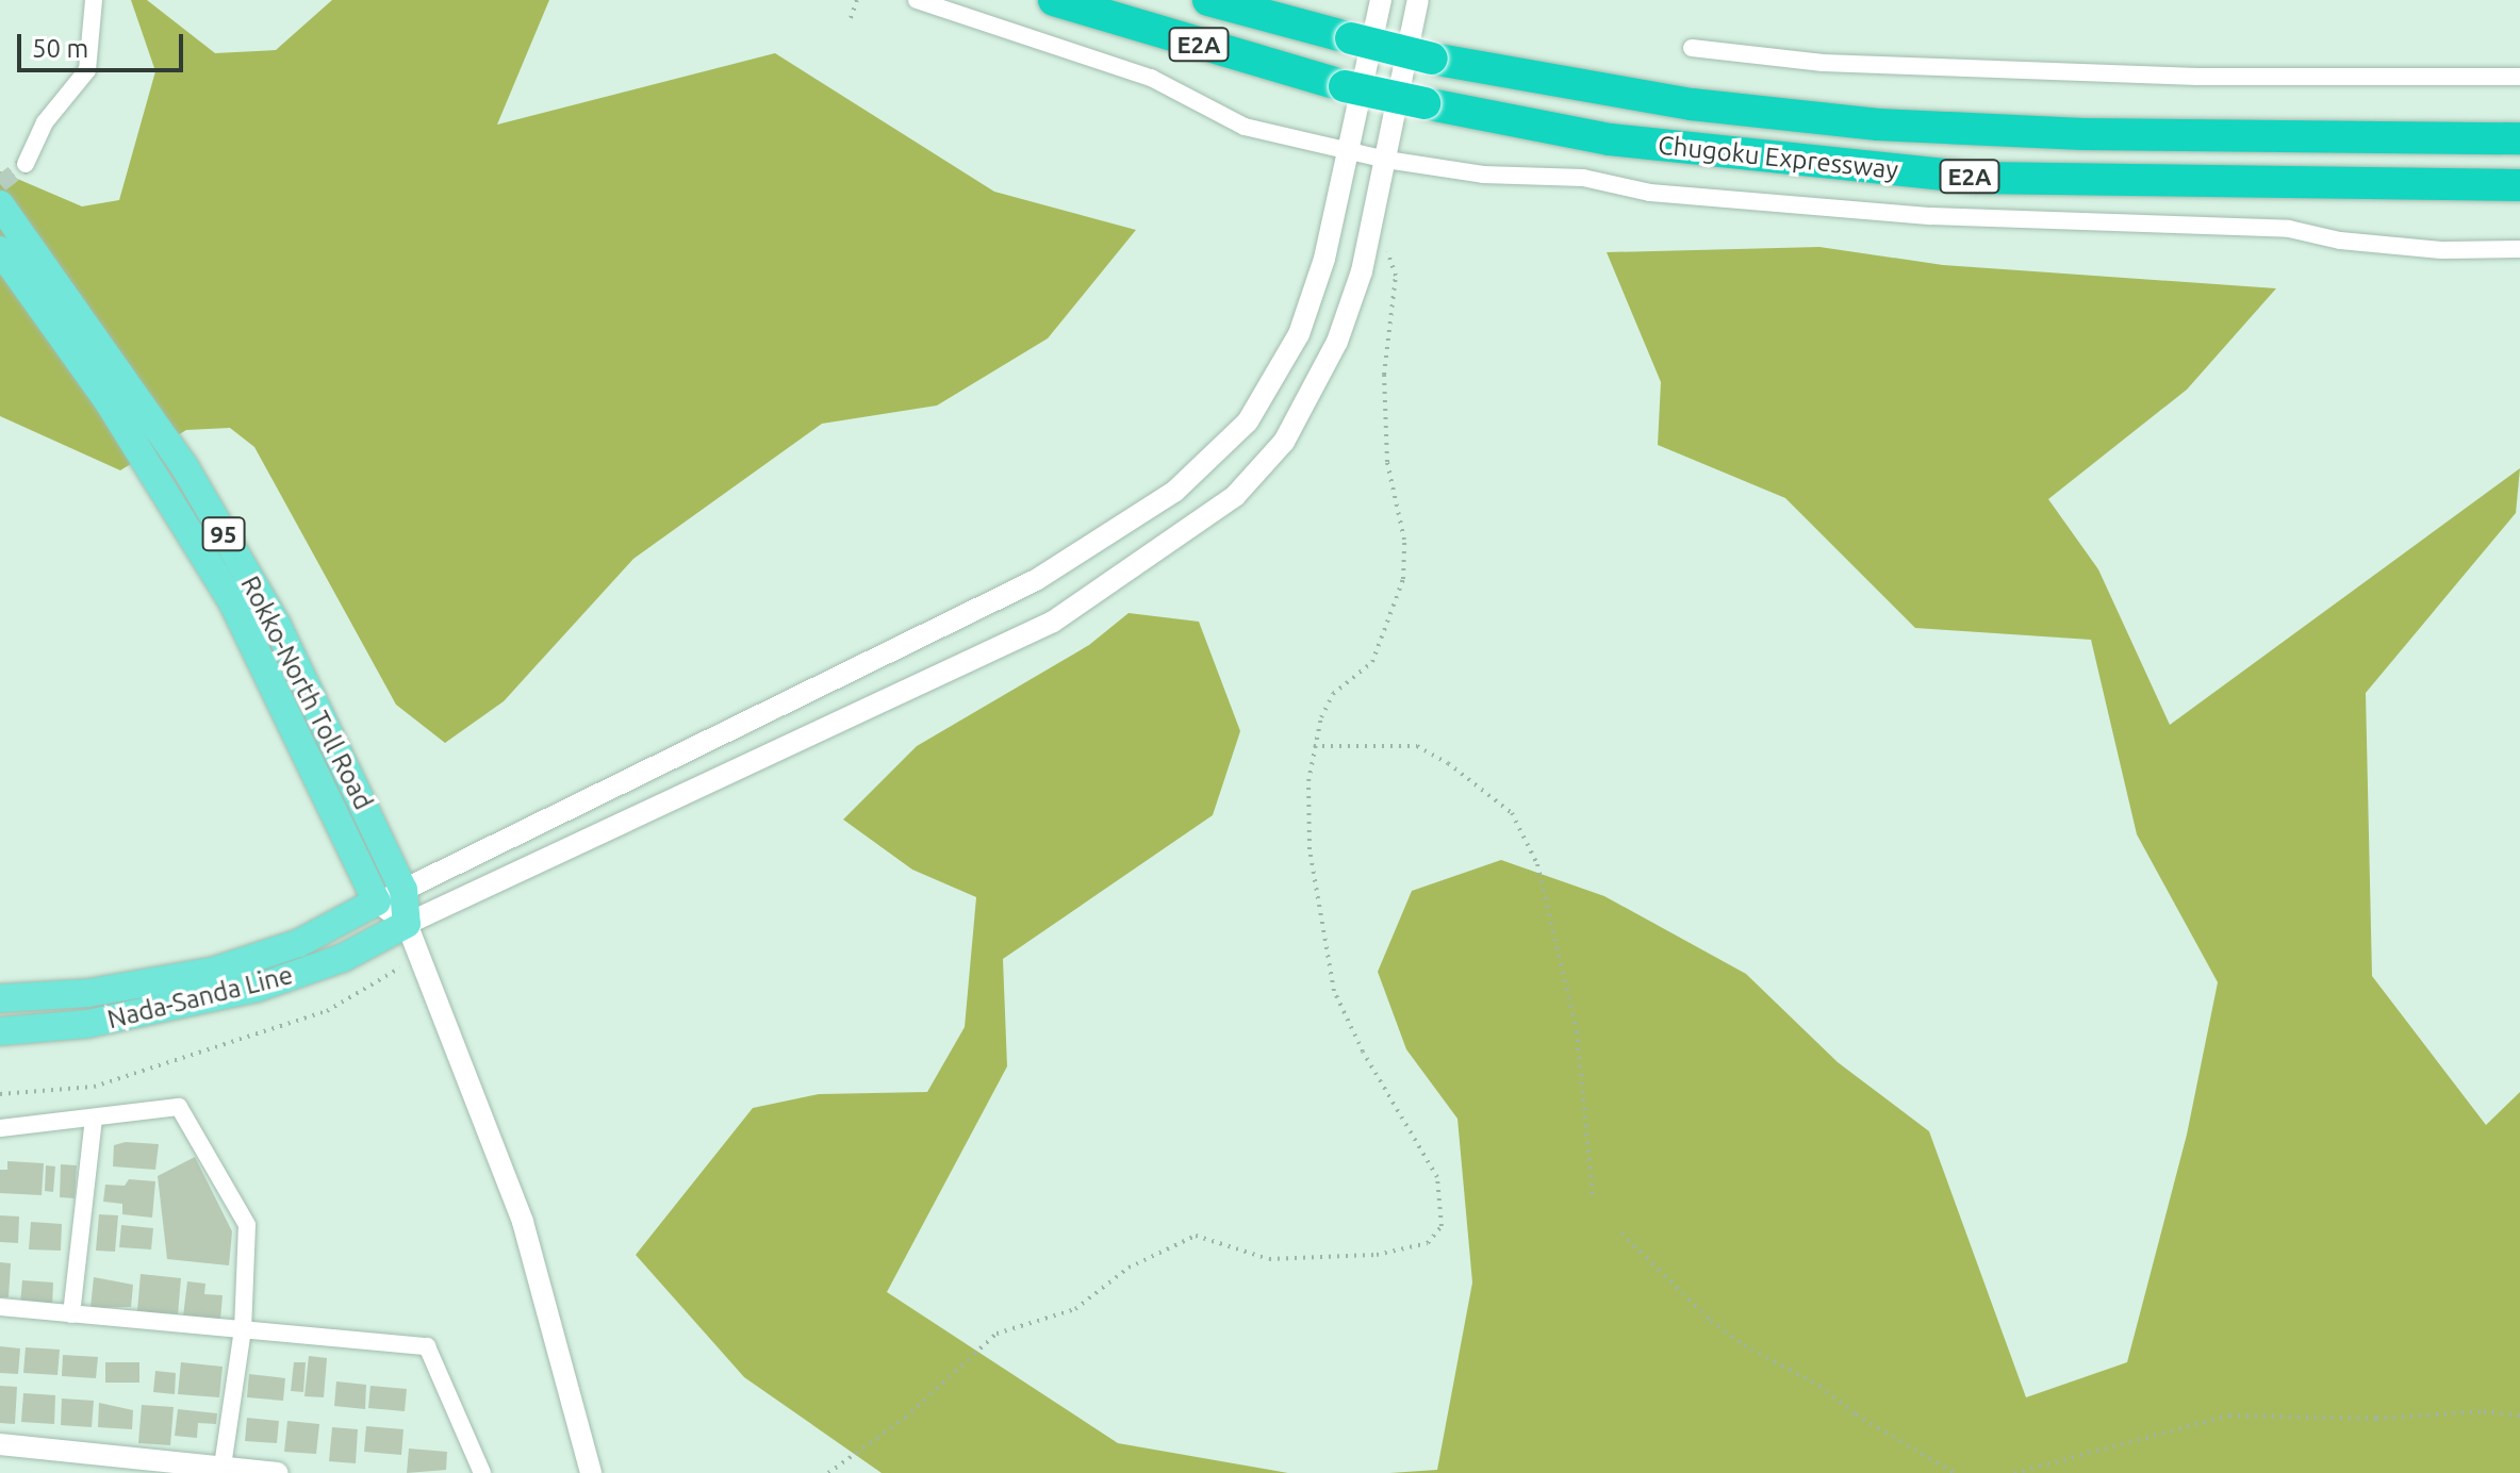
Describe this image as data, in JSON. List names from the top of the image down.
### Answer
{
  "streets": {
    "highway": ["E2A", "Chugoku Expressway"],
    "main road": ["95", "Rokko-North Toll Road", "Nada-Sanda Line"]
  },
  "crossings": [
    ["95", "Rokko-North Toll Road"],
    ["95", "Nada-Sanda Line"],
    ["Rokko-North Toll Road", "Nada-Sanda Line"]
  ],
  "scale_bar": "50 m"
}
